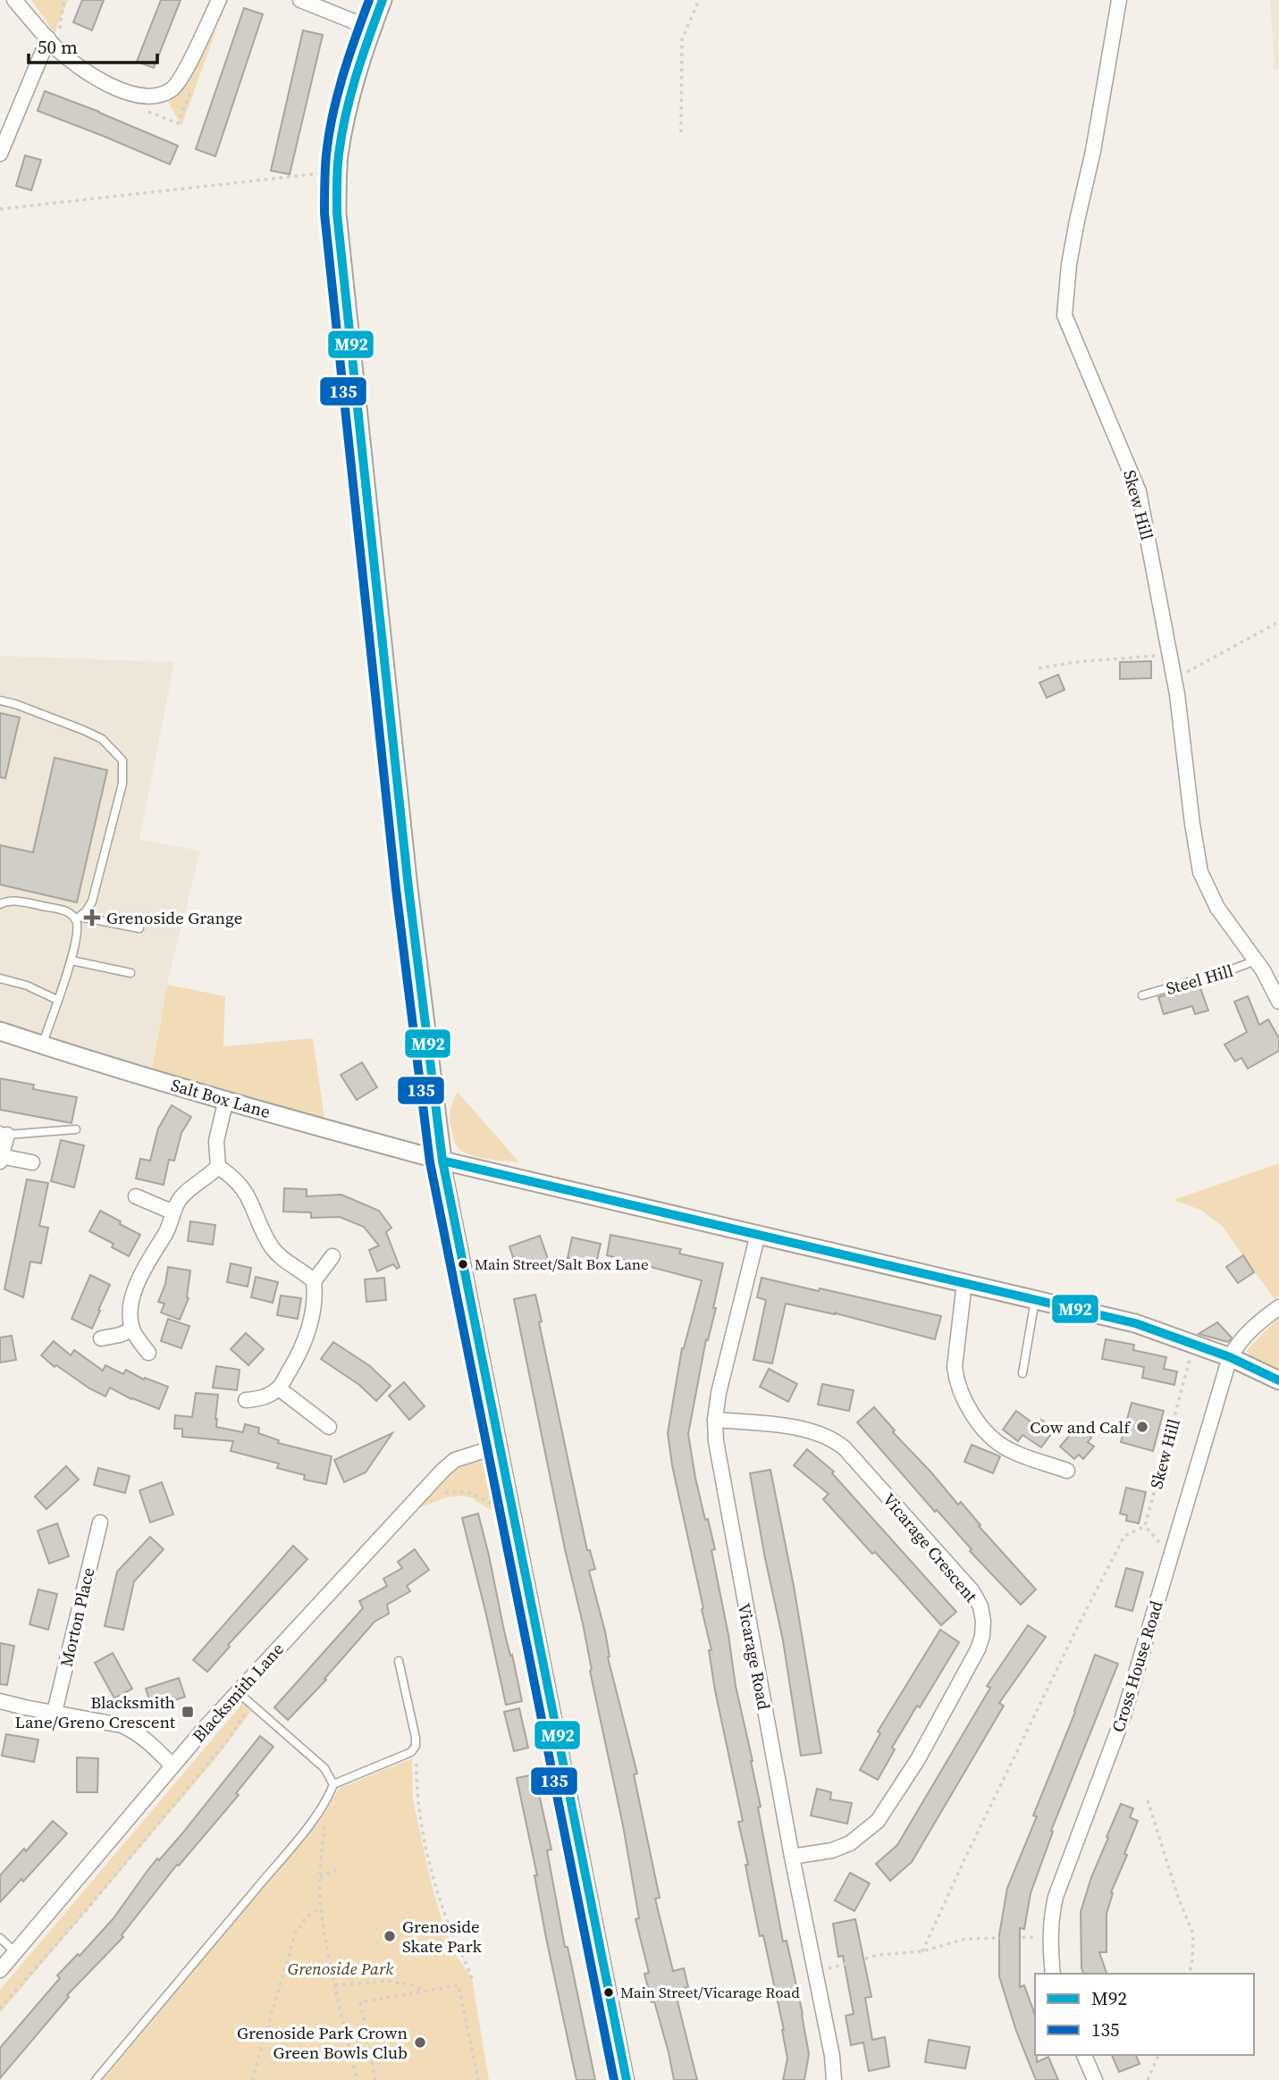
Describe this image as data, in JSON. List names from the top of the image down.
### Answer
{
  "streets": {
    "street": [
      "Skew Hill",
      "Salt Box Lane",
      "Vicarage Crescent",
      "Morton Place",
      "Vicarage Road",
      "Cross House Road",
      "Blacksmith Lane"
    ],
    "lane": ["Steel Hill"]
  },
  "crossings": [
    ["Skew Hill", "Steel Hill"],
    ["Skew Hill", "Salt Box Lane"],
    ["Salt Box Lane", "Vicarage Road"],
    ["Salt Box Lane", "Cross House Road"],
    ["Vicarage Crescent", "Vicarage Road"]
  ],
  "parks": ["Grenoside Park"],
  "places": {
    "health": ["Grenoside Grange"],
    "other": [
      "Main Street/Salt Box Lane",
      "Cow and Calf",
      "Grenoside Skate Park",
      "Main Street/Vicarage Road",
      "Grenoside Park Crown Green Bowls Club"
    ],
    "transit": ["Blacksmith Lane/Greno Crescent"]
  },
  "lines": ["transit line M92", "transit line 135"],
  "legend": ["M92", "135"],
  "scale_bar": "50 m"
}
